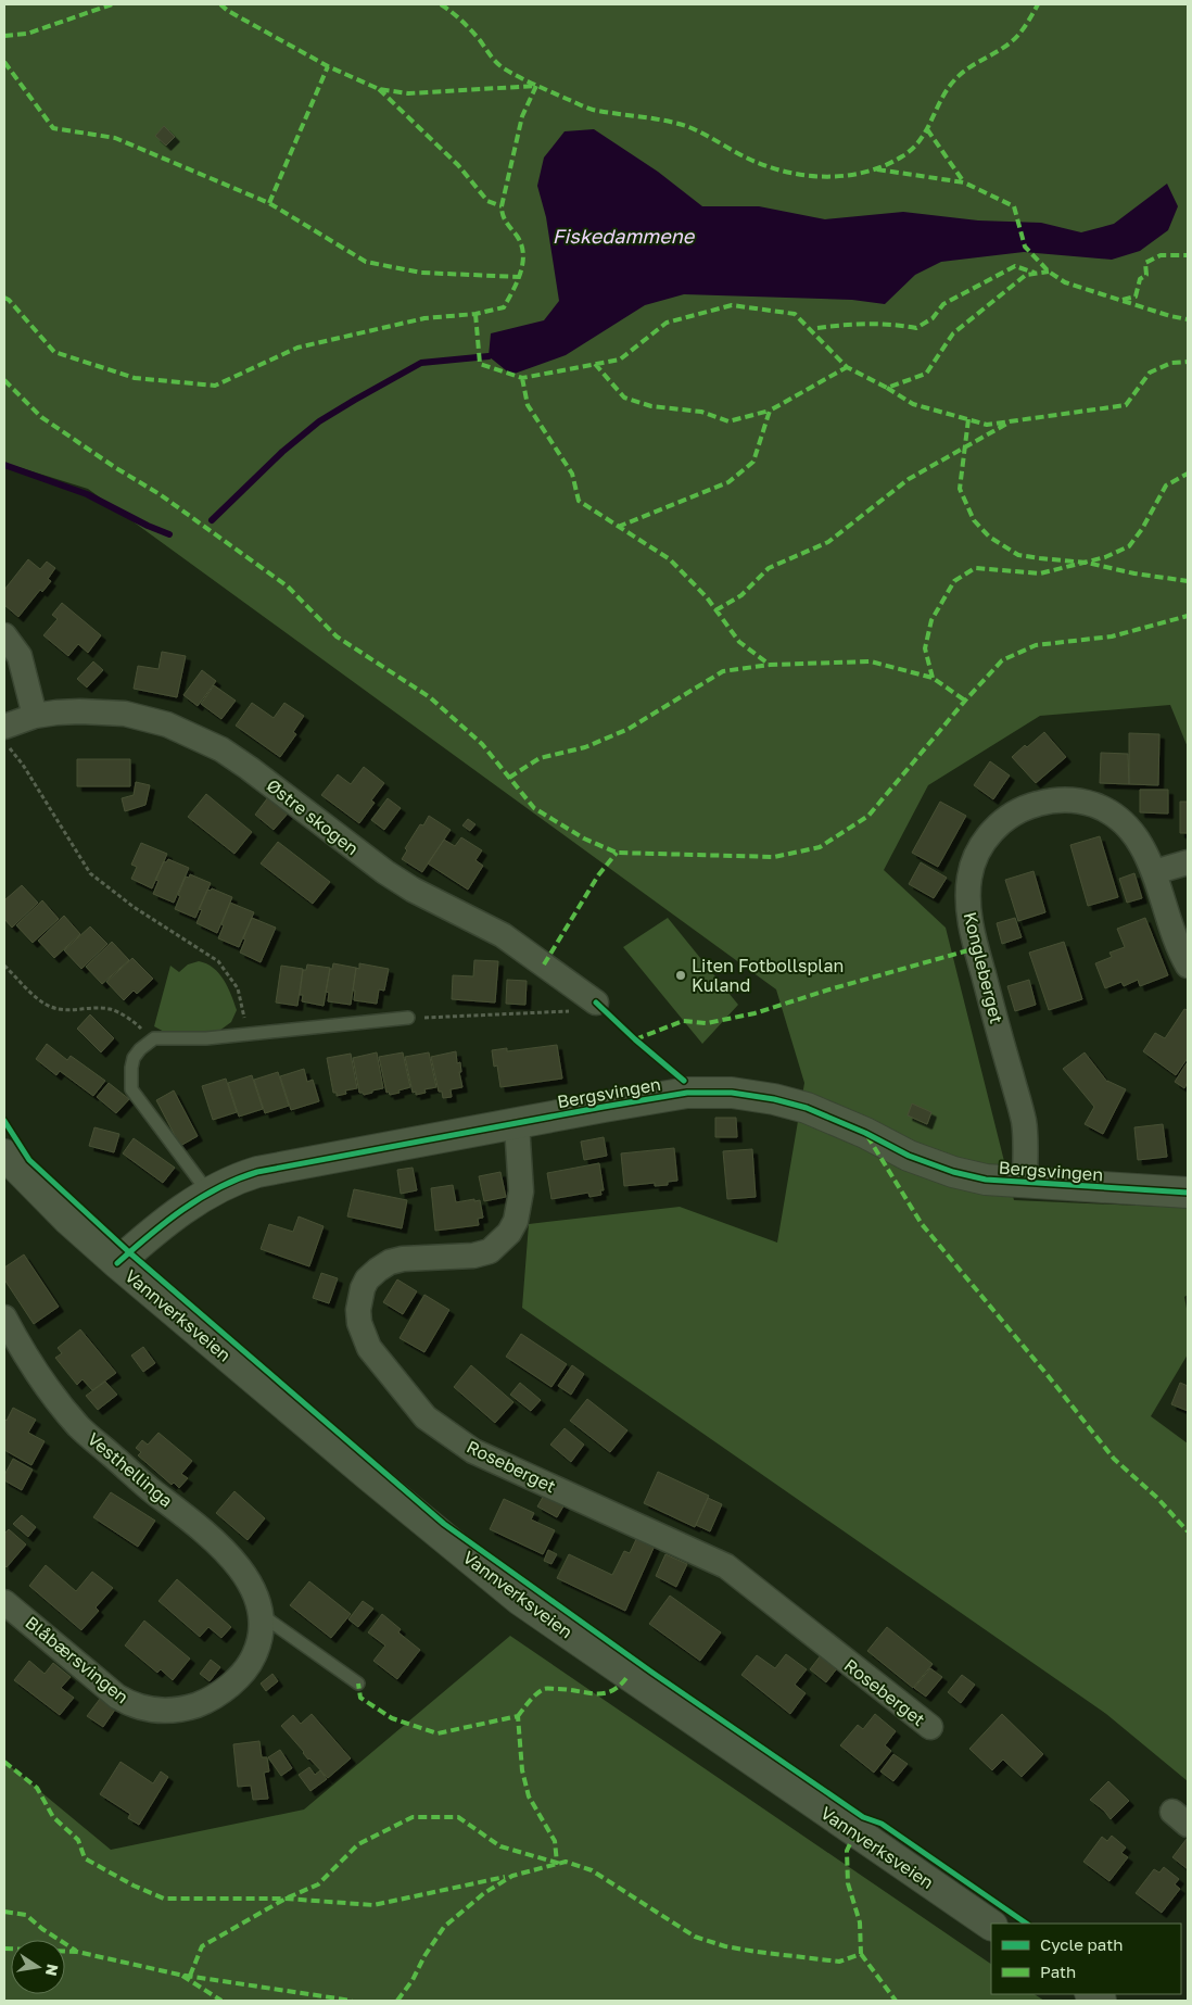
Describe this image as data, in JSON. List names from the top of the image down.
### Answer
{
  "streets": {
    "main road": ["Bergsvingen", "Vannverksveien"],
    "street": [
      "Østre skogen",
      "Kongleberget",
      "Roseberget",
      "Vesthellinga",
      "Blåbærsvingen"
    ]
  },
  "crossings": [
    ["Kongleberget", "Bergsvingen"],
    ["Bergsvingen", "Vannverksveien"],
    ["Bergsvingen", "Roseberget"],
    ["Vesthellinga", "Blåbærsvingen"]
  ],
  "water": ["Fiskedammene"],
  "places": ["Liten Fotbollsplan Kuland"],
  "legend": ["Cycle path", "Path"],
  "north": "right"
}
